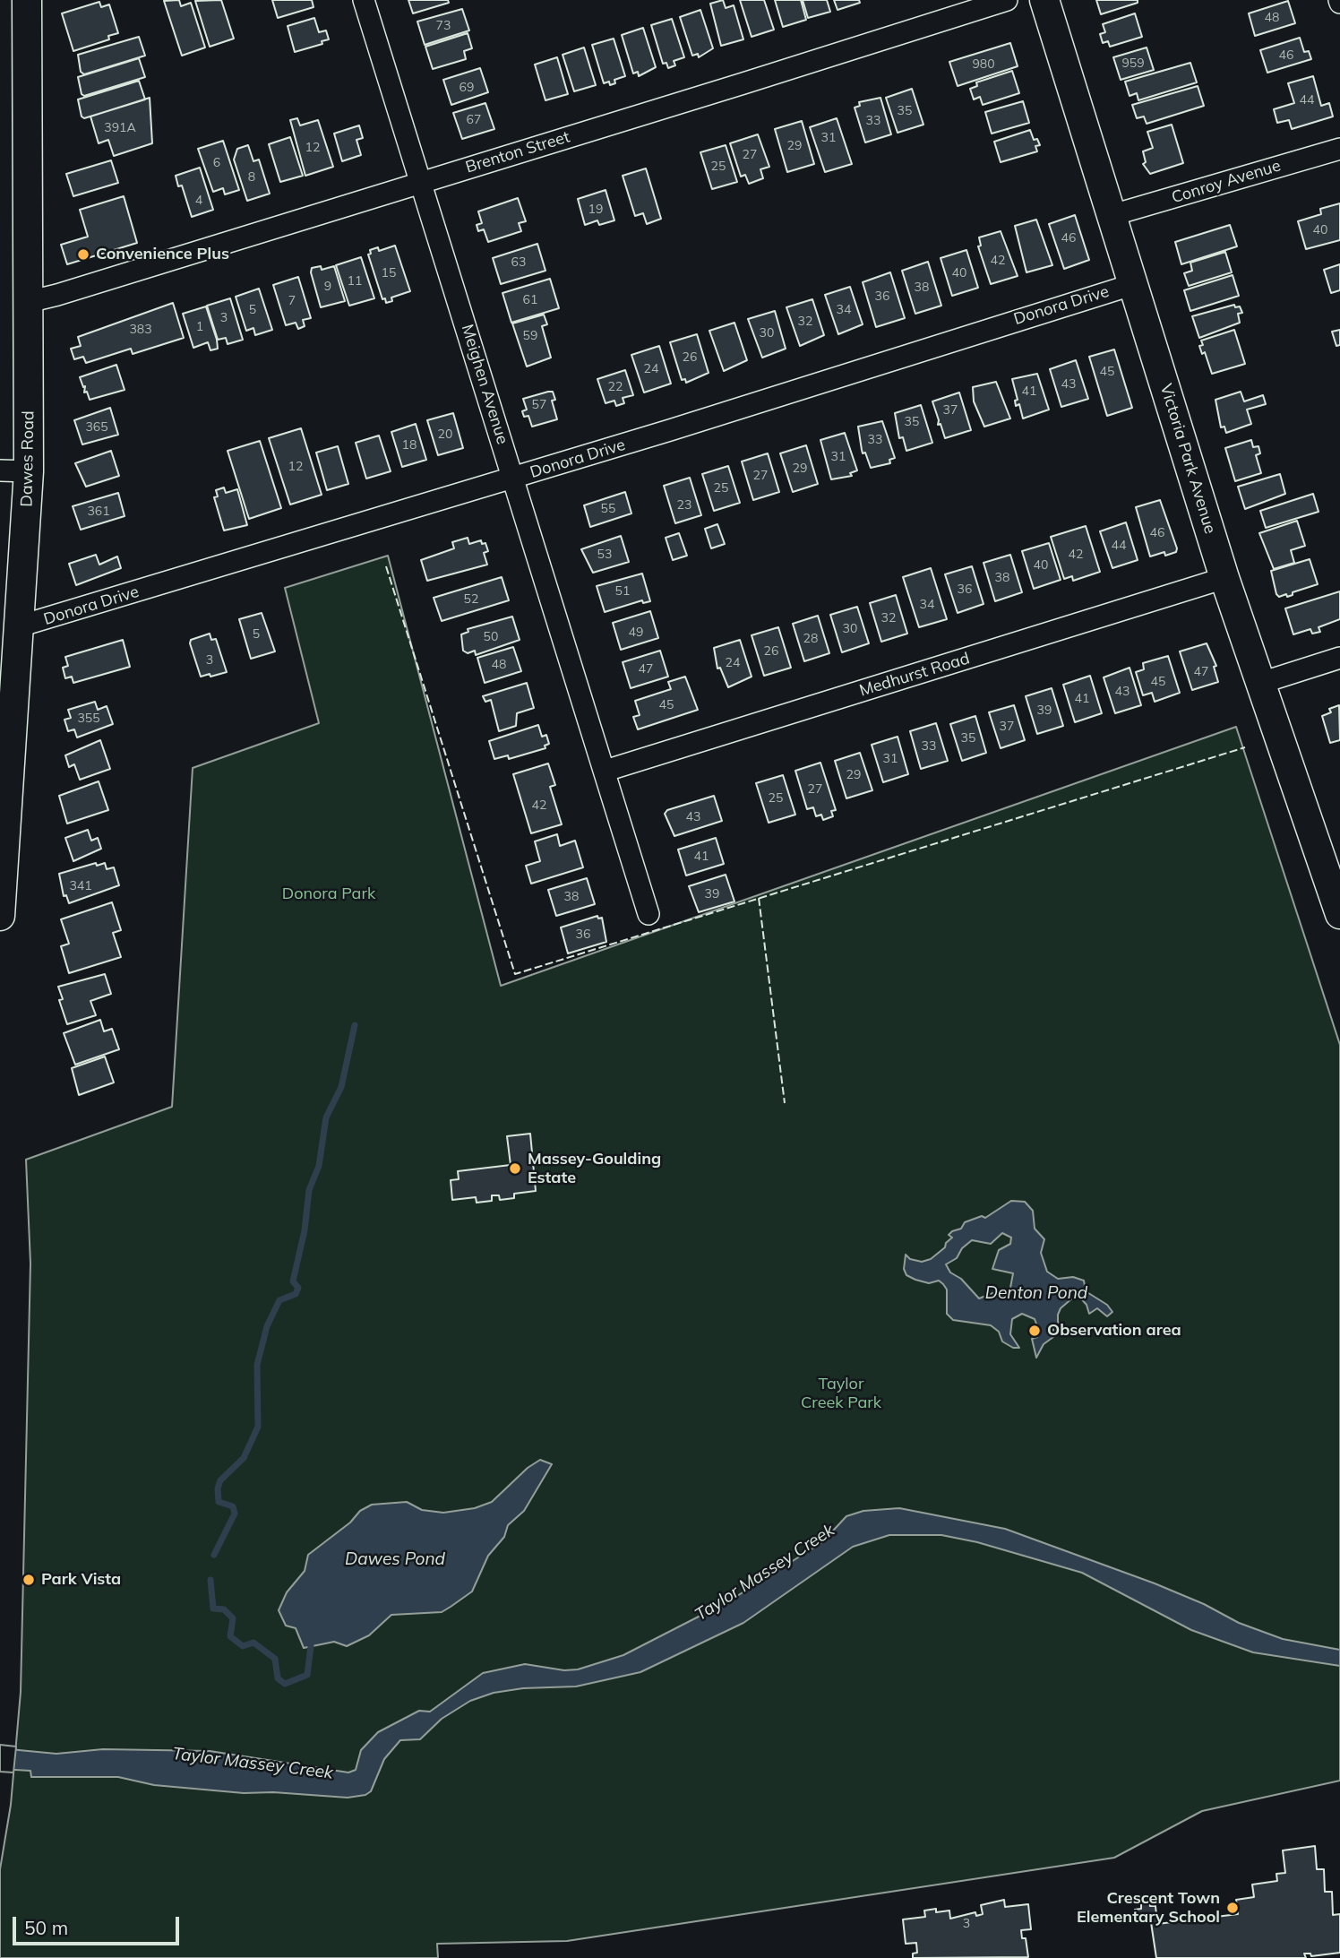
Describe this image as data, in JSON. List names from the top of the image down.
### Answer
{
  "streets": {
    "main road": ["Dawes Road", "Victoria Park Avenue"],
    "street": [
      "Brenton Street",
      "Conroy Avenue",
      "Donora Drive",
      "Meighen Avenue",
      "Medhurst Road"
    ]
  },
  "crossings": [
    ["Brenton Street", "Meighen Avenue"],
    ["Brenton Street", "Dawes Road"],
    ["Conroy Avenue", "Victoria Park Avenue"],
    ["Donora Drive", "Meighen Avenue"],
    ["Donora Drive", "Dawes Road"],
    ["Donora Drive", "Victoria Park Avenue"],
    ["Meighen Avenue", "Medhurst Road"],
    ["Victoria Park Avenue", "Medhurst Road"]
  ],
  "water": ["Denton Pond", "Dawes Pond", "Taylor Massey Creek"],
  "parks": ["Donora Park", "Taylor Creek Park"],
  "places": [
    "Convenience Plus",
    "Massey-Goulding Estate",
    "Observation area",
    "Park Vista",
    "Crescent Town Elementary School"
  ],
  "house_numbers": [
    "48",
    "73",
    "46",
    "959",
    "980",
    "69",
    "44",
    "35",
    "67",
    "33",
    "391A",
    "31",
    "29",
    "12",
    "27",
    "6",
    "25",
    "8",
    "4",
    "19",
    "40",
    "46",
    "42",
    "63",
    "15",
    "40",
    "11",
    "9",
    "38",
    "36",
    "61",
    "7",
    "5",
    "34",
    "3",
    "32",
    "1",
    "383",
    "30",
    "59",
    "26",
    "24",
    "45",
    "43",
    "22",
    "41",
    "57",
    "37",
    "35",
    "365",
    "20",
    "33",
    "18",
    "31",
    "12",
    "29",
    "27",
    "25",
    "23",
    "55",
    "361",
    "46",
    "44",
    "53",
    "42",
    "40",
    "38",
    "36",
    "51",
    "52",
    "34",
    "32",
    "30",
    "49",
    "5",
    "50",
    "28",
    "26",
    "3",
    "24",
    "48",
    "47",
    "47",
    "45",
    "43",
    "41",
    "45",
    "39",
    "355",
    "37",
    "35",
    "33",
    "31",
    "29",
    "27",
    "25",
    "42",
    "43",
    "41",
    "341",
    "39",
    "38",
    "36",
    "3"
  ],
  "scale_bar": "50 m"
}
